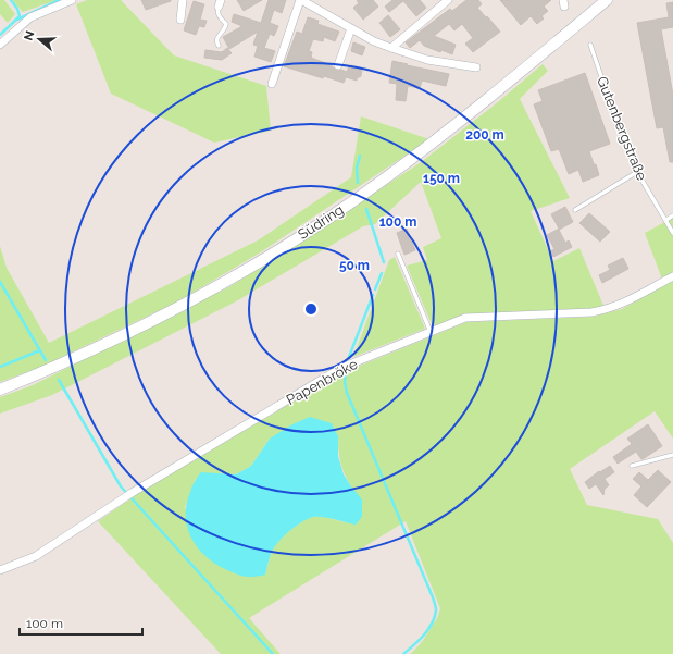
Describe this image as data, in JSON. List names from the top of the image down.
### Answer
{
  "streets": {
    "main road": ["Südring"],
    "street": ["Papenbröke"],
    "lane": ["Gutenbergstraße"]
  },
  "scale_bar": "100 m",
  "north": "left",
  "rings": [
    "200 m",
    "150 m",
    "100 m",
    "50 m"
  ]
}
